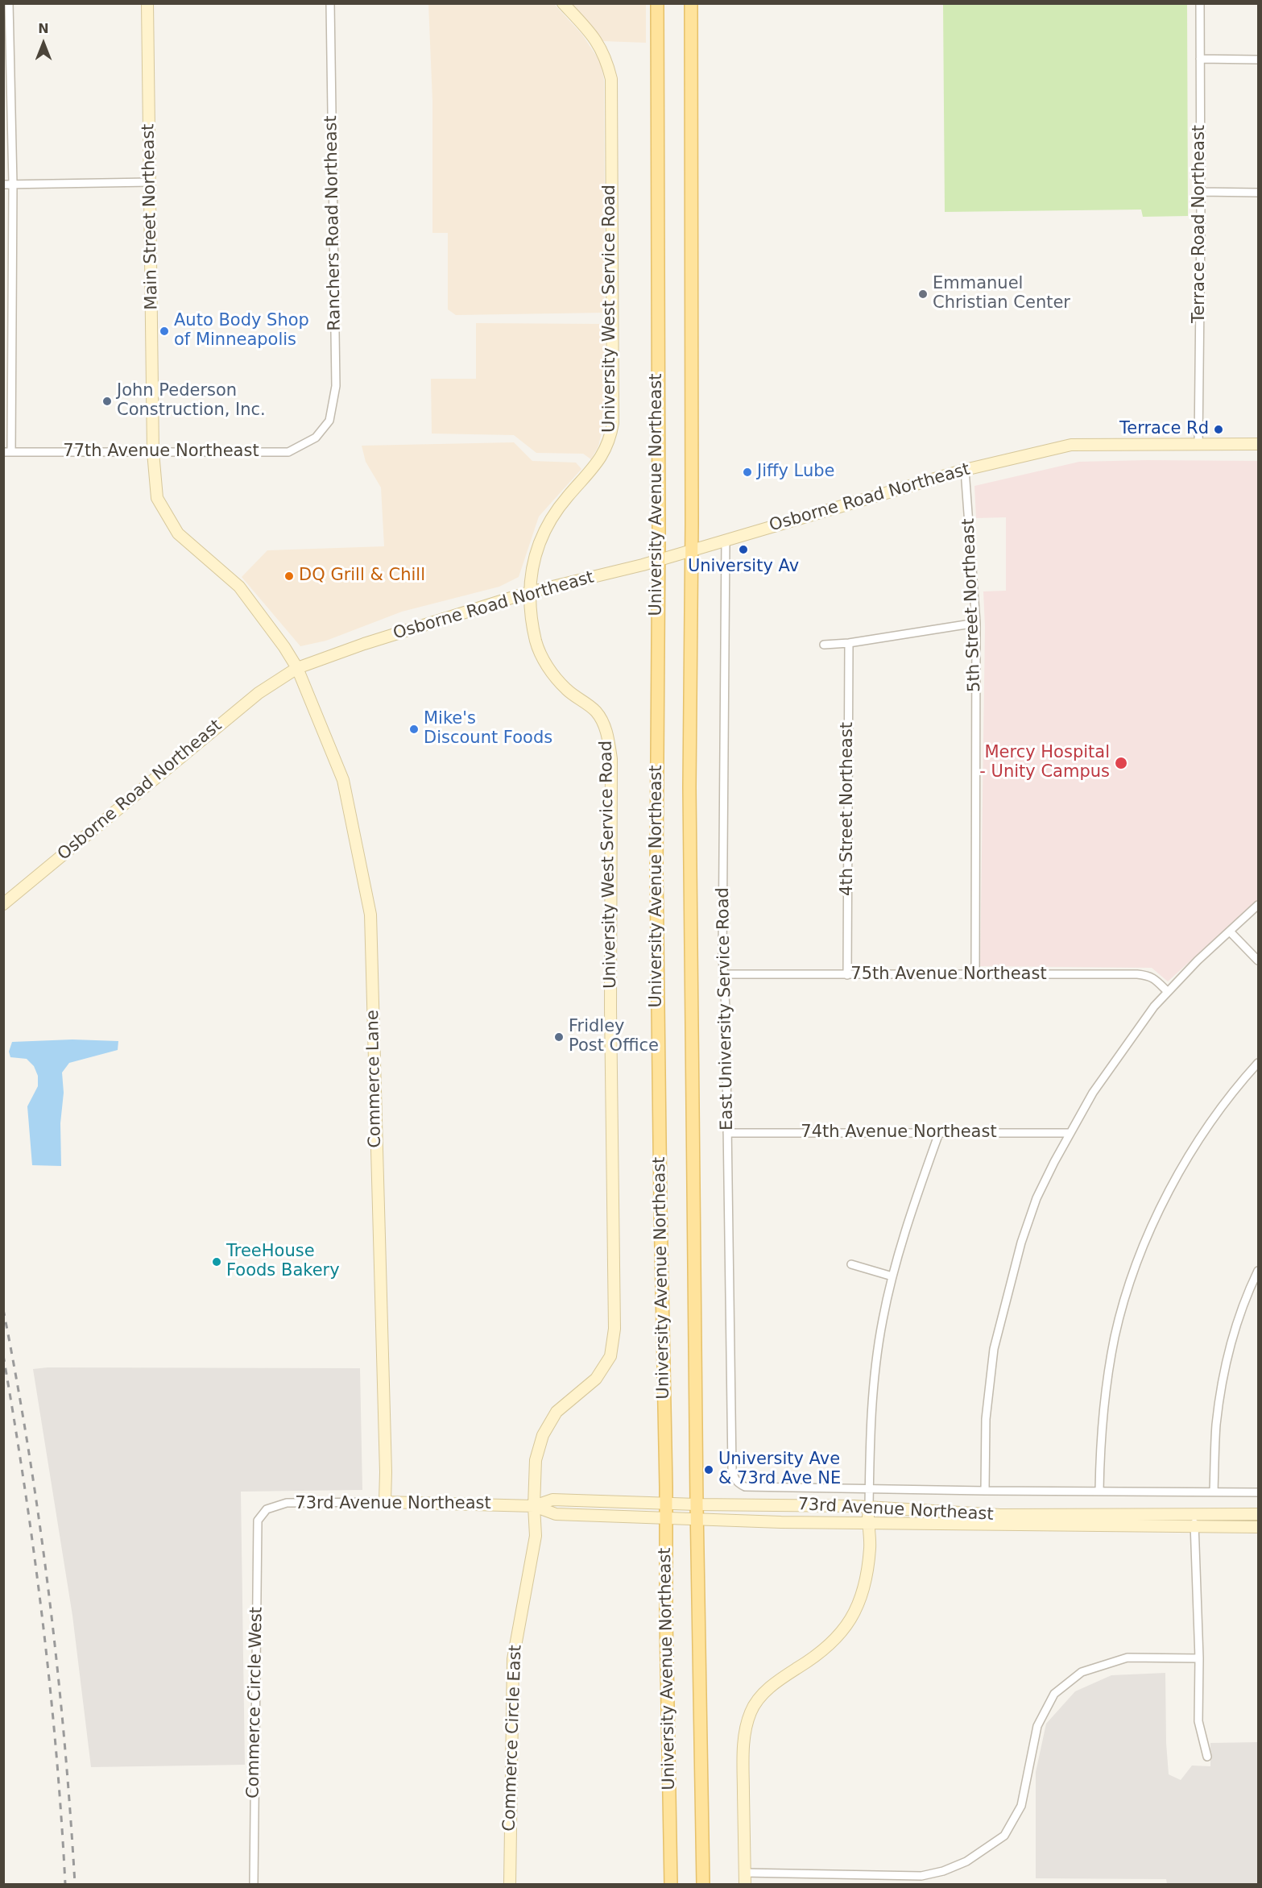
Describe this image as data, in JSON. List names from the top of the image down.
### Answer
{
  "streets": {
    "main road": ["University Avenue Northeast"],
    "street": [
      "Main Street Northeast",
      "Ranchers Road Northeast",
      "Terrace Road Northeast",
      "University West Service Road",
      "77th Avenue Northeast",
      "Osborne Road Northeast",
      "5th Street Northeast",
      "4th Street Northeast",
      "75th Avenue Northeast",
      "East University Service Road",
      "Commerce Lane",
      "74th Avenue Northeast",
      "73rd Avenue Northeast",
      "Commerce Circle West",
      "Commerce Circle East"
    ]
  },
  "crossings": [
    ["Main Street Northeast", "77th Avenue Northeast"],
    ["Main Street Northeast", "Osborne Road Northeast"],
    ["Main Street Northeast", "Commerce Lane"],
    ["Ranchers Road Northeast", "77th Avenue Northeast"],
    ["Terrace Road Northeast", "Osborne Road Northeast"],
    ["University West Service Road", "Osborne Road Northeast"],
    ["University West Service Road", "73rd Avenue Northeast"],
    ["University West Service Road", "Commerce Circle East"],
    ["University Avenue Northeast", "Osborne Road Northeast"],
    ["University Avenue Northeast", "73rd Avenue Northeast"],
    ["Osborne Road Northeast", "5th Street Northeast"],
    ["Osborne Road Northeast", "East University Service Road"],
    ["Osborne Road Northeast", "Commerce Lane"],
    ["5th Street Northeast", "75th Avenue Northeast"],
    ["4th Street Northeast", "75th Avenue Northeast"],
    ["75th Avenue Northeast", "East University Service Road"],
    ["East University Service Road", "74th Avenue Northeast"],
    ["East University Service Road", "73rd Avenue Northeast"],
    ["Commerce Lane", "73rd Avenue Northeast"],
    ["73rd Avenue Northeast", "Commerce Circle West"],
    ["73rd Avenue Northeast", "Commerce Circle East"]
  ],
  "places": [
    "Emmanuel Christian Center",
    "Auto Body Shop of Minneapolis",
    "John Pederson Construction, Inc.",
    "Terrace Rd",
    "Jiffy Lube",
    "University Av",
    "DQ Grill & Chill",
    "Mike's Discount Foods",
    "Mercy Hospital - Unity Campus",
    "Fridley Post Office",
    "TreeHouse Foods Bakery",
    "University Ave & 73rd Ave NE"
  ],
  "north": "top"
}
